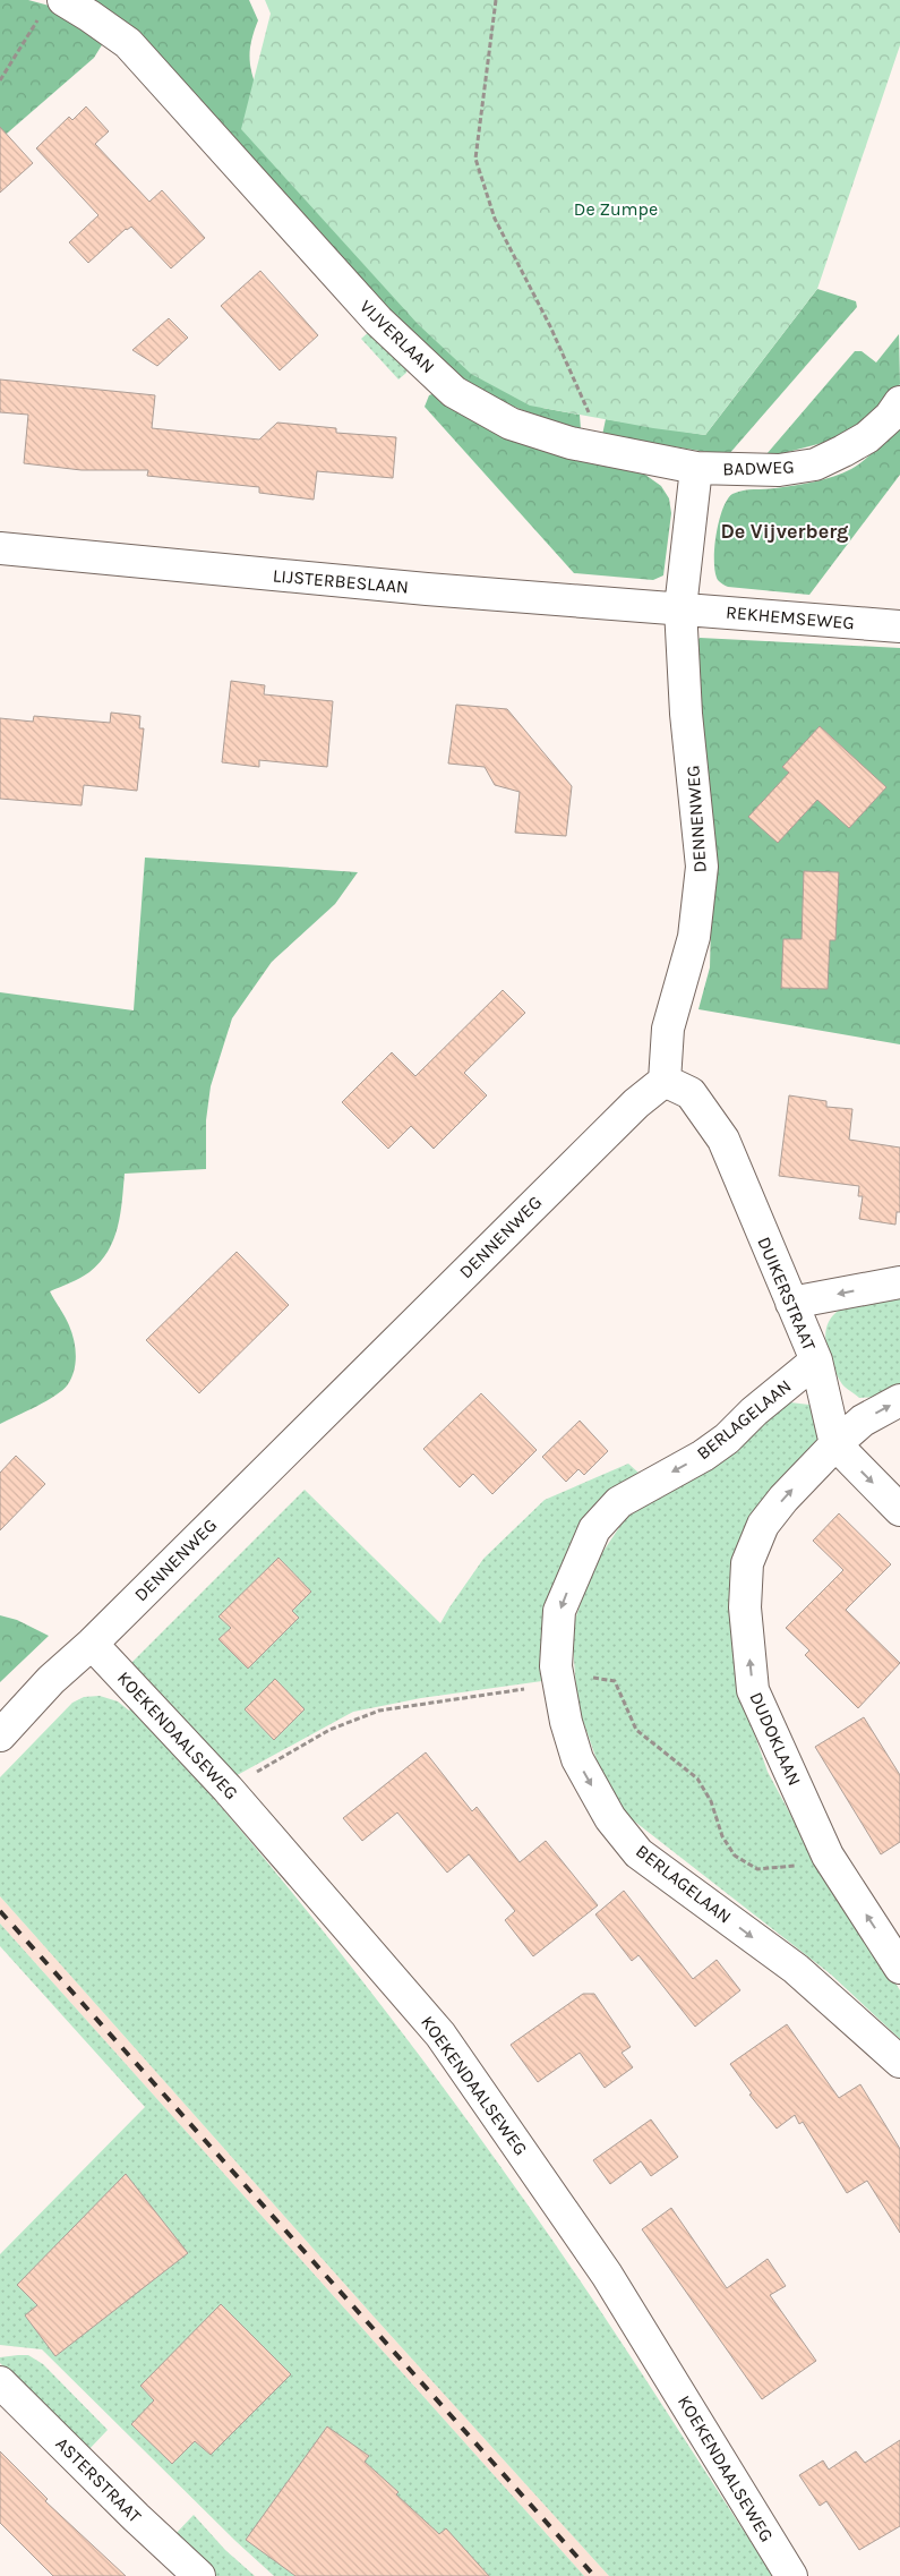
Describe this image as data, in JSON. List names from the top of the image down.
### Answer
{
  "streets": {
    "street": [
      "VIJVERLAAN",
      "BADWEG",
      "LIJSTERBESLAAN",
      "REKHEMSEWEG",
      "DENNENWEG",
      "DUIKERSTRAAT",
      "BERLAGELAAN",
      "KOEKENDAALSEWEG",
      "DUDOKLAAN",
      "ASTERSTRAAT"
    ]
  },
  "crossings": [
    ["VIJVERLAAN", "BADWEG"],
    ["LIJSTERBESLAAN", "REKHEMSEWEG"],
    ["LIJSTERBESLAAN", "DENNENWEG"],
    ["REKHEMSEWEG", "DENNENWEG"],
    ["DENNENWEG", "DUIKERSTRAAT"],
    ["DENNENWEG", "KOEKENDAALSEWEG"],
    ["DUIKERSTRAAT", "BERLAGELAAN"],
    ["DUIKERSTRAAT", "DUDOKLAAN"]
  ],
  "one_way": ["DUDOKLAAN"],
  "districts": ["De Vijverberg"],
  "parks": ["De Zumpe"]
}
